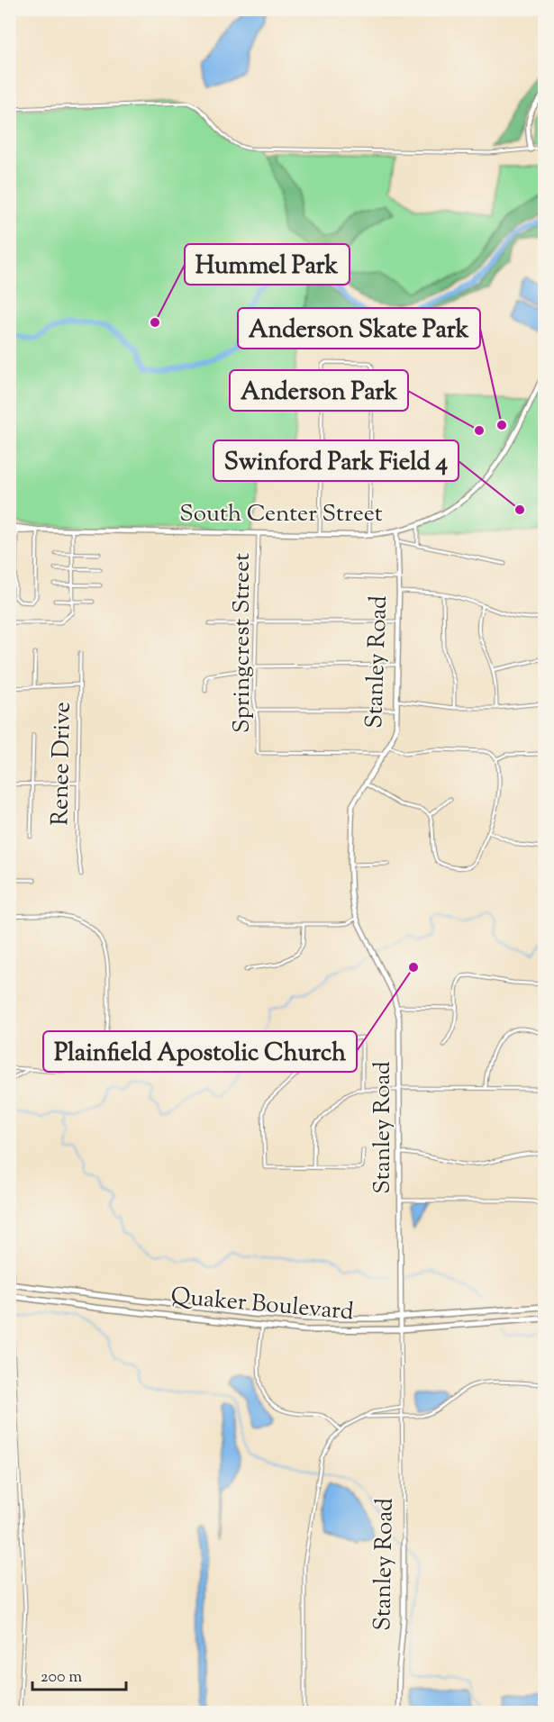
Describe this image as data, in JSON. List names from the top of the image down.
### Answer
{
  "streets": {
    "main road": ["Quaker Boulevard"],
    "street": [
      "South Center Street",
      "Springcrest Street",
      "Stanley Road",
      "Renee Drive"
    ]
  },
  "crossings": [
    ["South Center Street", "Springcrest Street"],
    ["South Center Street", "Stanley Road"],
    ["Springcrest Street", "Stanley Road"],
    ["Stanley Road", "Quaker Boulevard"]
  ],
  "places": [
    "Hummel Park",
    "Anderson Skate Park",
    "Anderson Park",
    "Swinford Park Field 4",
    "Plainfield Apostolic Church"
  ],
  "scale_bar": "200 m"
}
